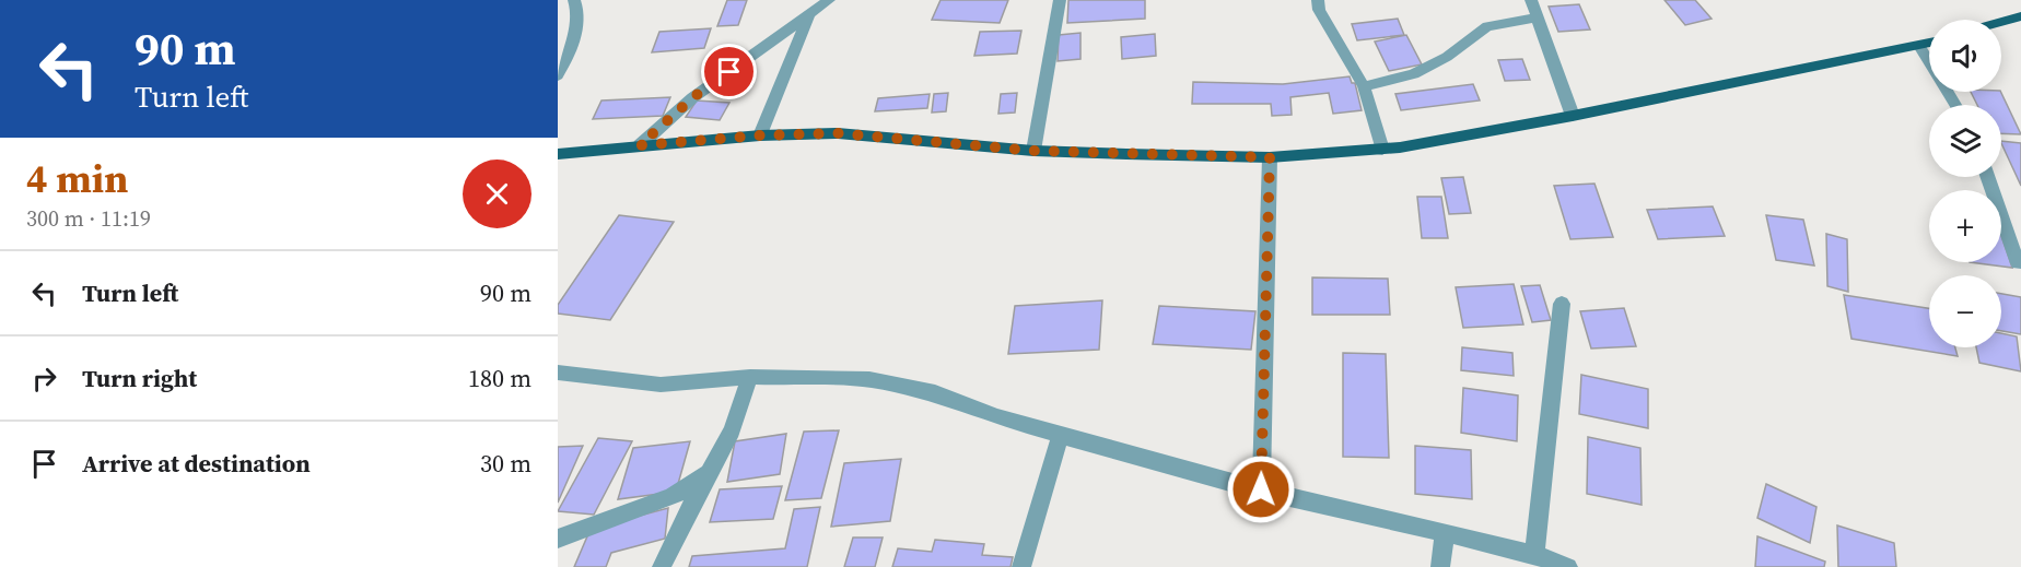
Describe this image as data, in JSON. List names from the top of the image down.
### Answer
{
  "page": {
    "turn": ["90 m", "Turn left"],
    "map_buttons": ["+", "−"],
    "heading": ["4 min", "300 m · 11:19"],
    "list": [
      {
        "name": "Turn left",
        "value": "90 m"
      },
      {
        "name": "Turn right",
        "value": "180 m"
      },
      {
        "name": "Arrive at destination",
        "value": "30 m"
      }
    ]
  }
}
